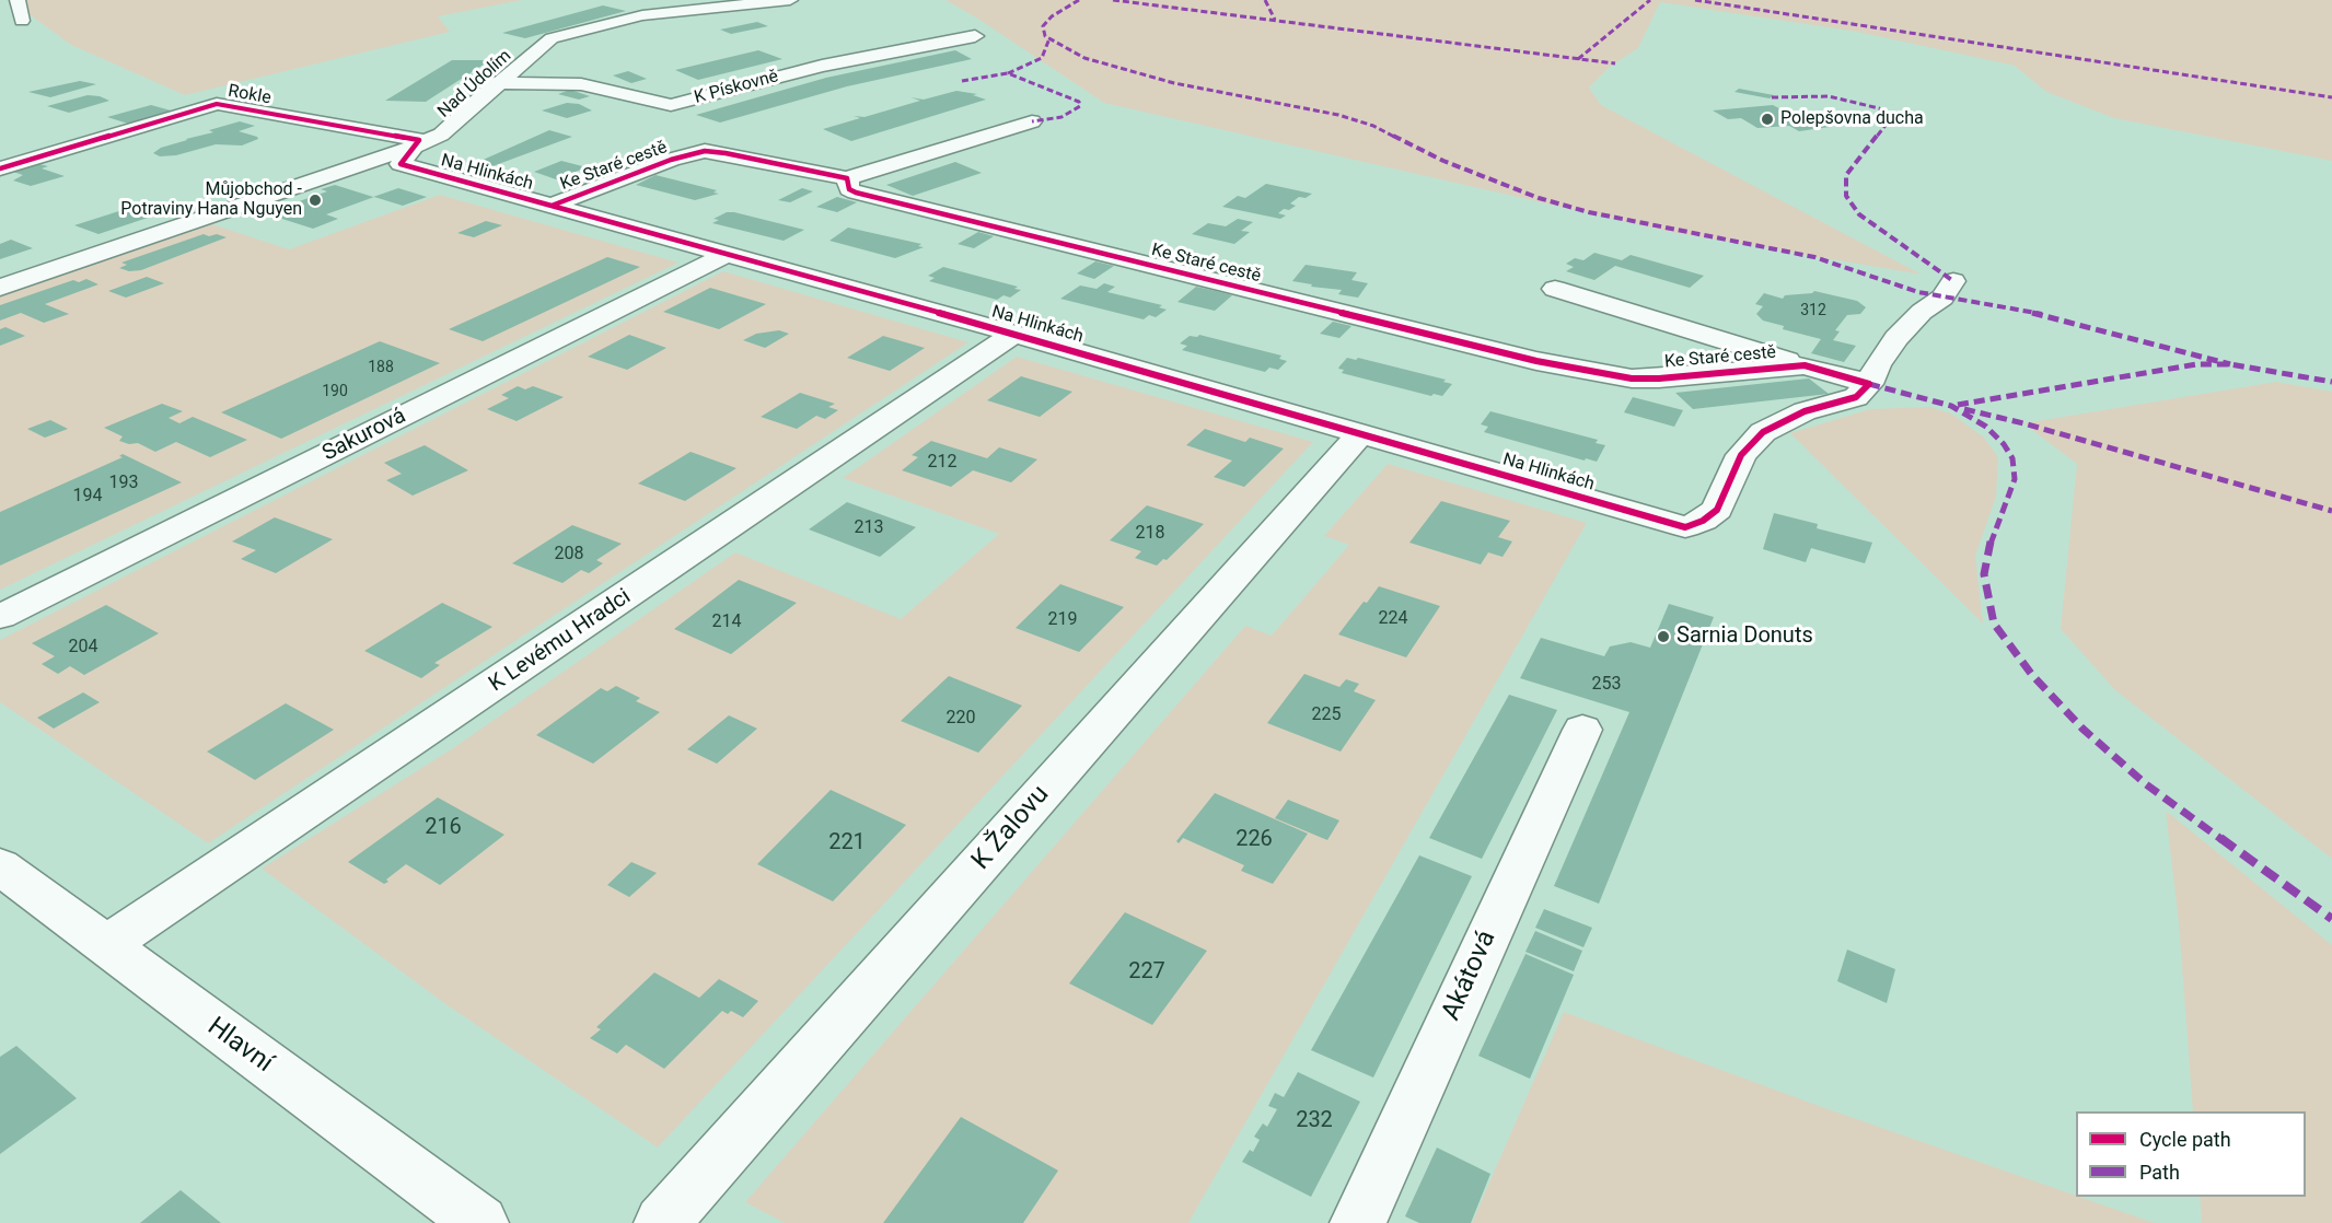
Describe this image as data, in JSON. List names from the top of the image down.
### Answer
{
  "streets": {
    "street": [
      "Nad Údolím",
      "K Pískovně",
      "Rokle",
      "Ke Staré cestě",
      "Na Hlinkách",
      "Sakurová",
      "K Levému Hradci",
      "K Žalovu",
      "Akátová",
      "Hlavní"
    ]
  },
  "crossings": [
    ["Nad Údolím", "K Pískovně"],
    ["Nad Údolím", "Rokle"],
    ["Nad Údolím", "Na Hlinkách"],
    ["Rokle", "Na Hlinkách"],
    ["Ke Staré cestě", "Na Hlinkách"],
    ["Na Hlinkách", "Sakurová"],
    ["Na Hlinkách", "K Levému Hradci"],
    ["Na Hlinkách", "K Žalovu"],
    ["K Levému Hradci", "Hlavní"]
  ],
  "places": ["Polepšovna ducha", "Můjobchod - Potraviny Hana Nguyen", "Sarnia Donuts"],
  "house_numbers": [
    "312",
    "188",
    "190",
    "212",
    "193",
    "194",
    "213",
    "218",
    "208",
    "224",
    "219",
    "214",
    "204",
    "253",
    "225",
    "220",
    "216",
    "226",
    "221",
    "227",
    "232"
  ],
  "legend": ["Cycle path", "Path"]
}
